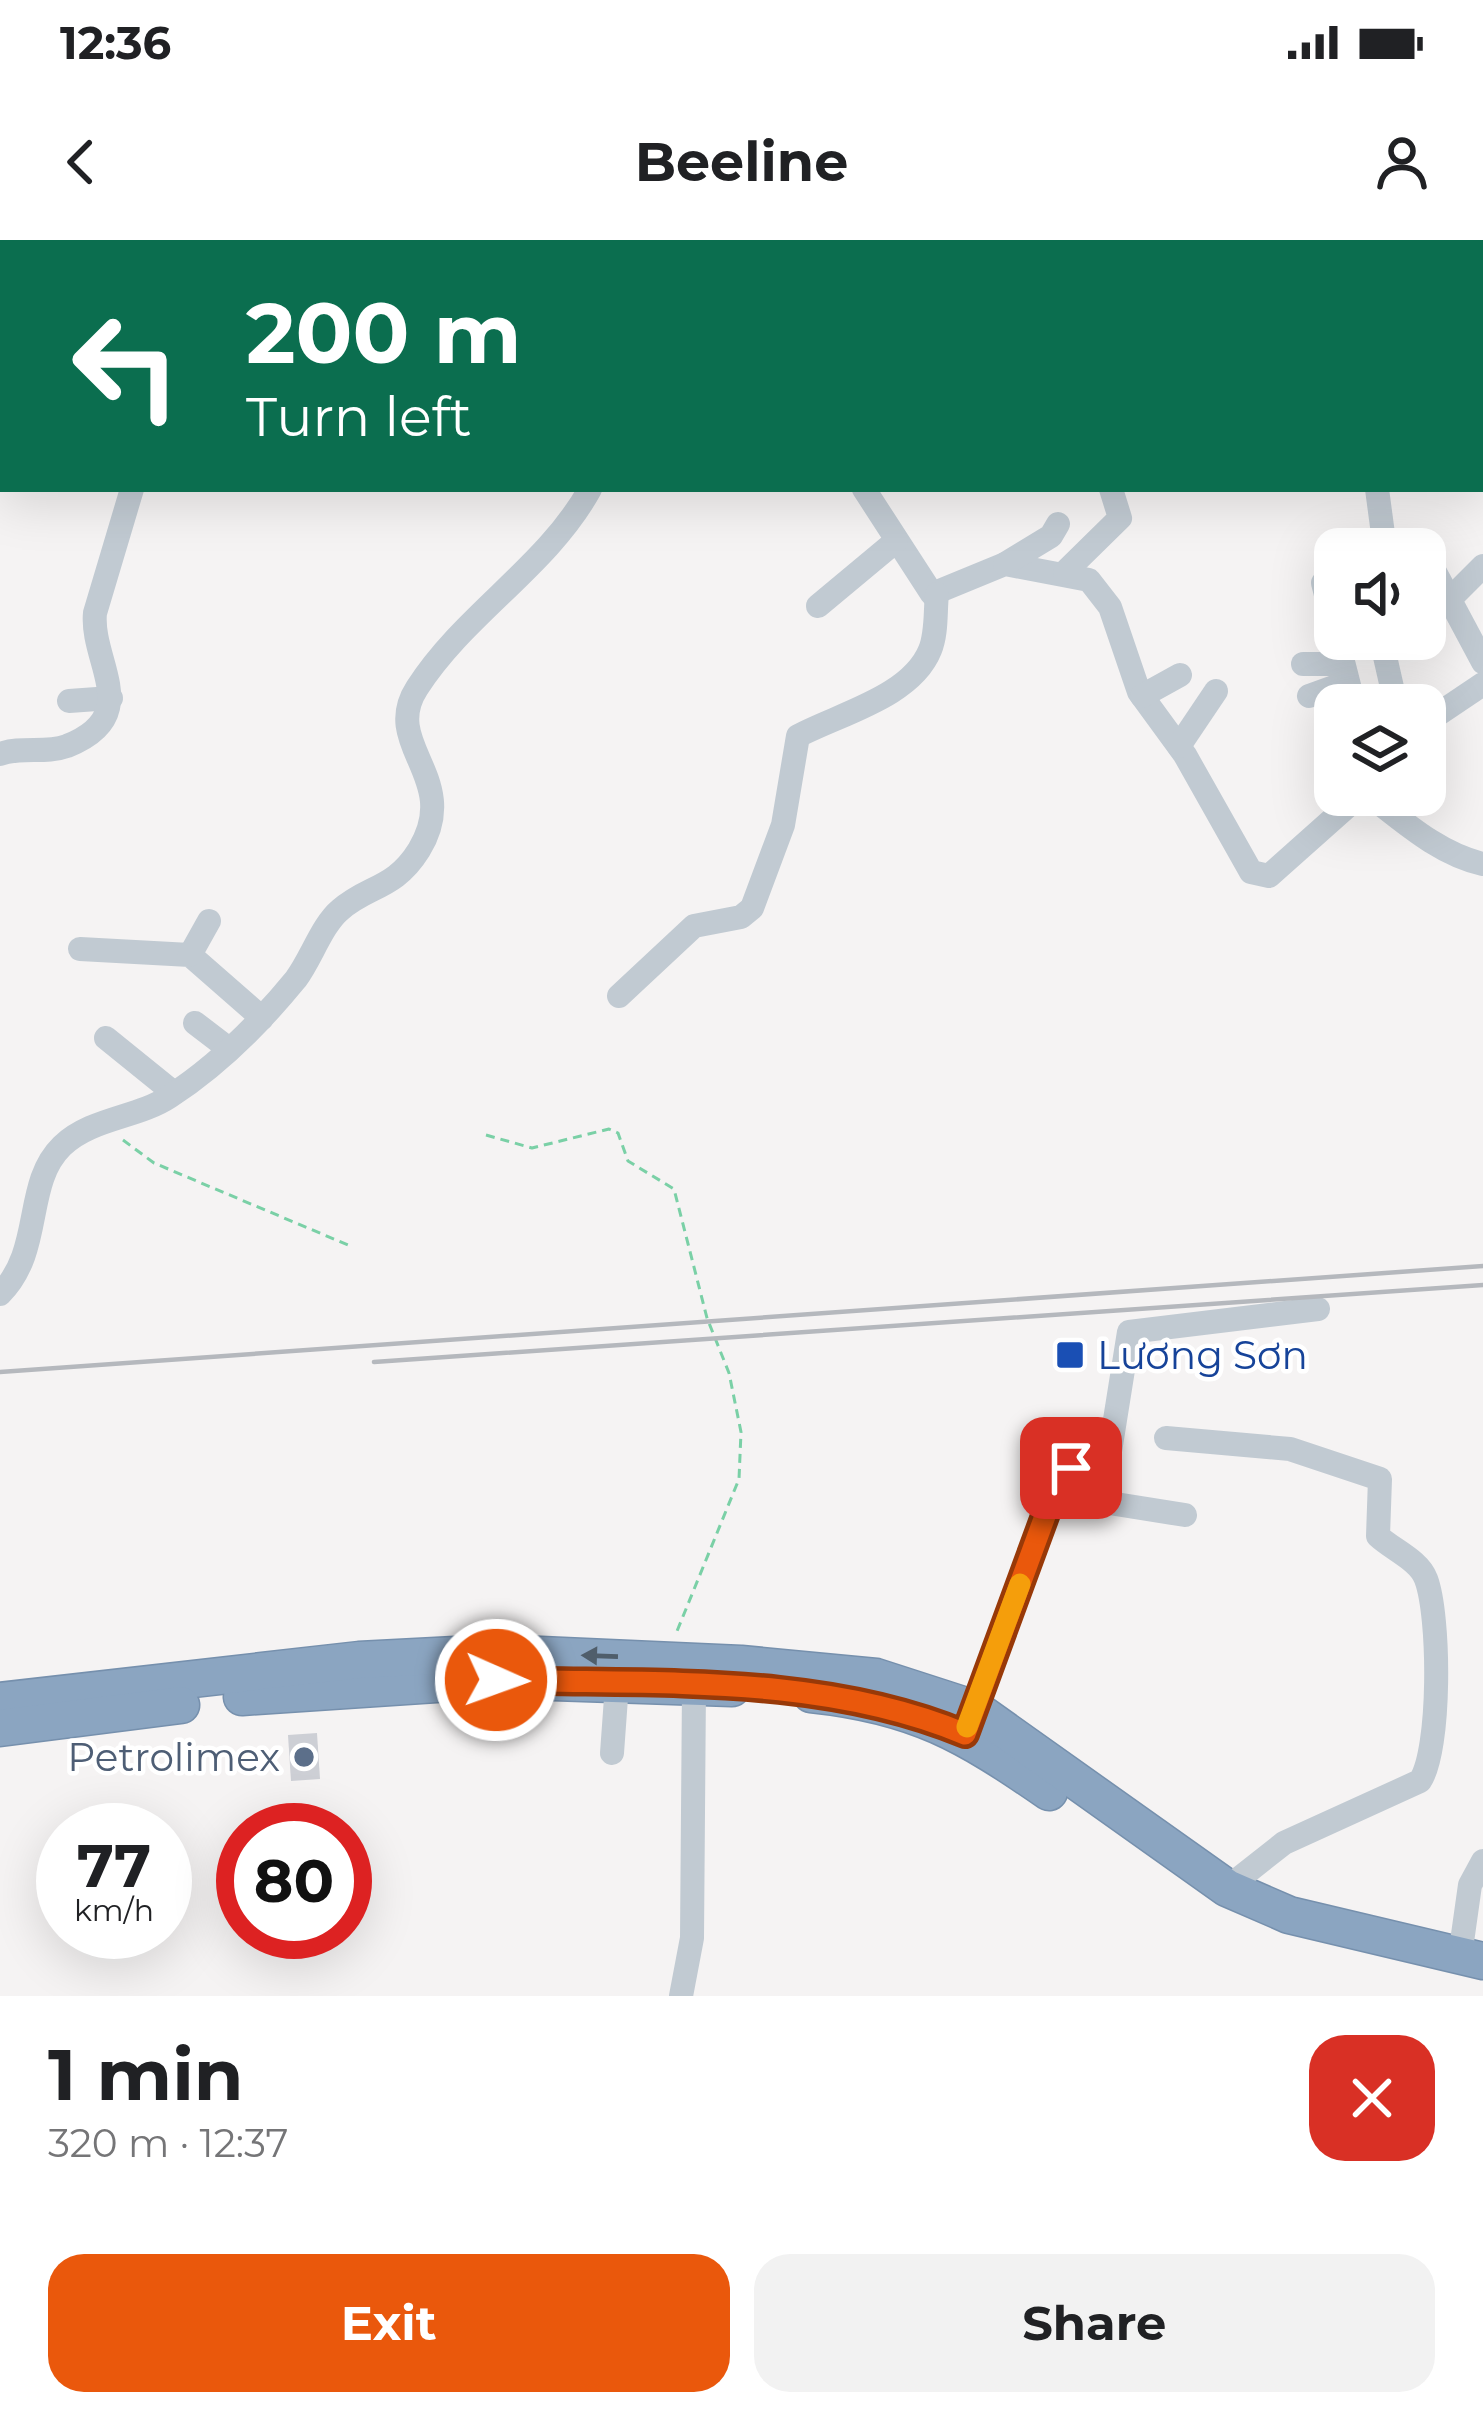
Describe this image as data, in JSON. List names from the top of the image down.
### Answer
{
  "places": {
    "transit": ["Lương Sơn"],
    "other": ["Petrolimex"]
  },
  "page": {
    "status": "12:36",
    "header": "Beeline",
    "turn": ["200 m", "Turn left"],
    "speed": "77 km/h",
    "limit": "80",
    "heading": ["1 min", "320 m · 12:37"],
    "buttons": ["Exit", "Share"]
  }
}
